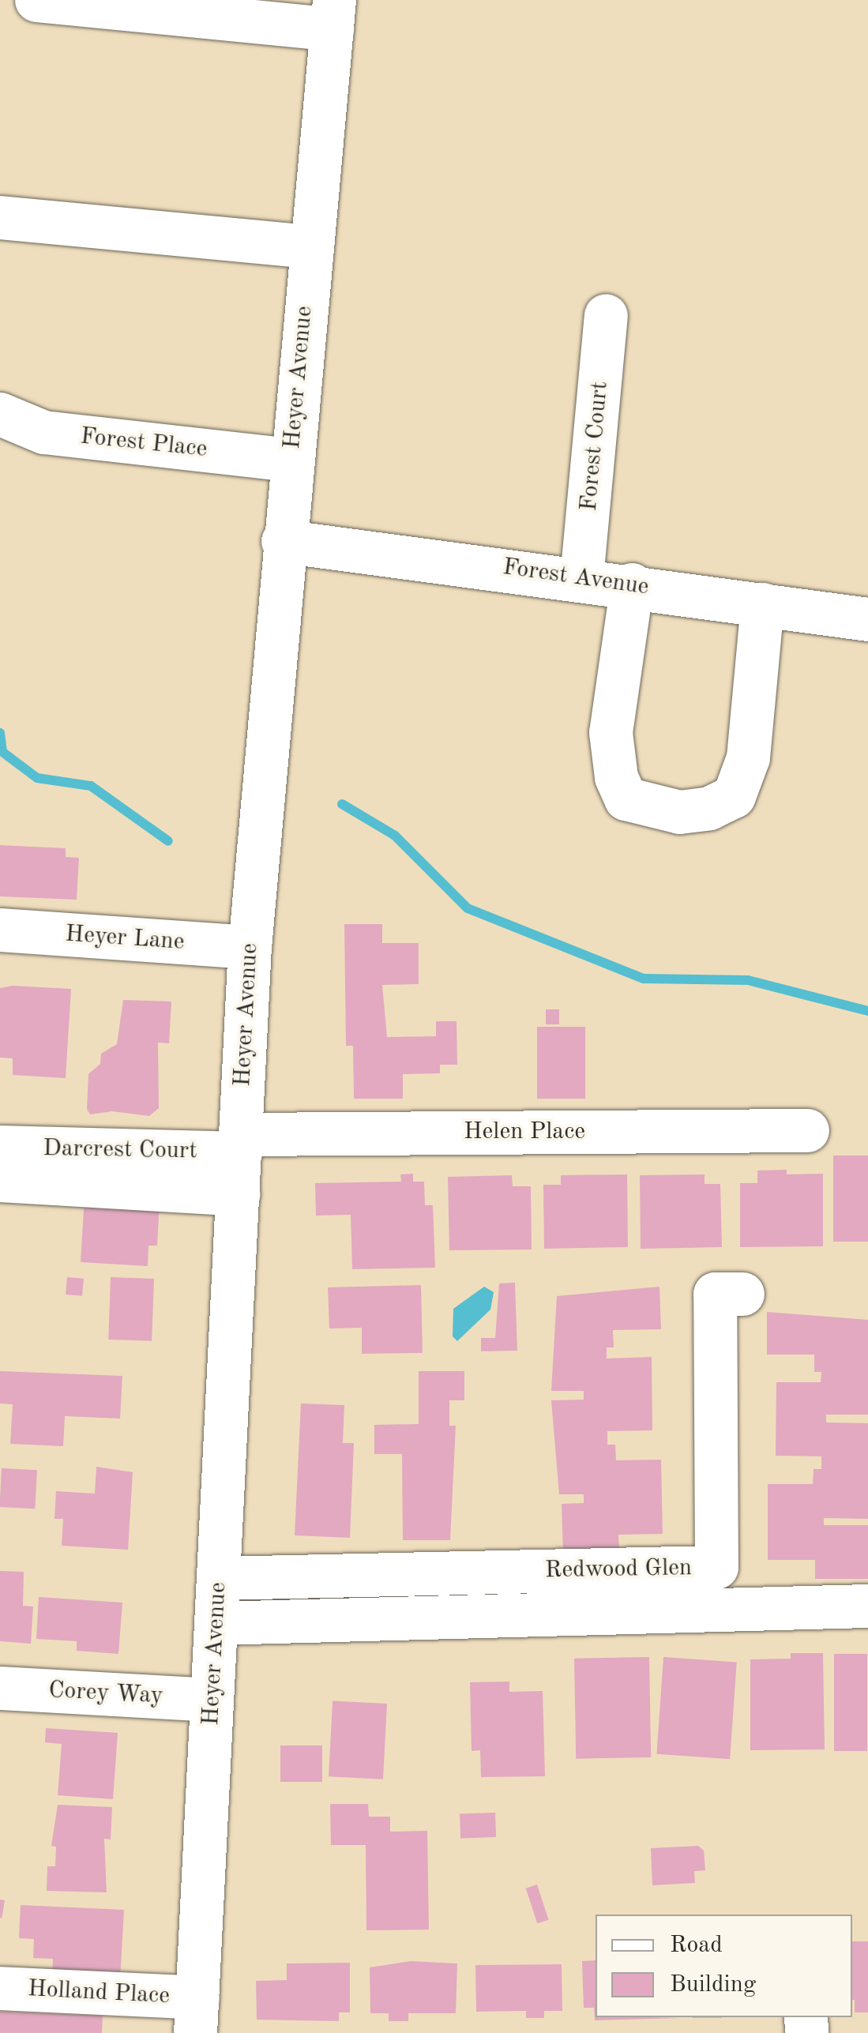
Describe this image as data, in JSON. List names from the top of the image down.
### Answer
{
  "streets": {
    "street": [
      "Heyer Avenue",
      "Forest Place",
      "Forest Court",
      "Forest Avenue",
      "Heyer Lane",
      "Helen Place",
      "Darcrest Court",
      "Redwood Glen",
      "Corey Way",
      "Holland Place"
    ]
  },
  "crossings": [
    ["Heyer Avenue", "Forest Place"],
    ["Heyer Avenue", "Forest Avenue"],
    ["Heyer Avenue", "Heyer Lane"],
    ["Heyer Avenue", "Helen Place"],
    ["Heyer Avenue", "Darcrest Court"],
    ["Heyer Avenue", "Redwood Glen"],
    ["Heyer Avenue", "Corey Way"],
    ["Heyer Avenue", "Holland Place"],
    ["Forest Court", "Forest Avenue"],
    ["Helen Place", "Darcrest Court"]
  ],
  "legend": ["Road", "Building"]
}
